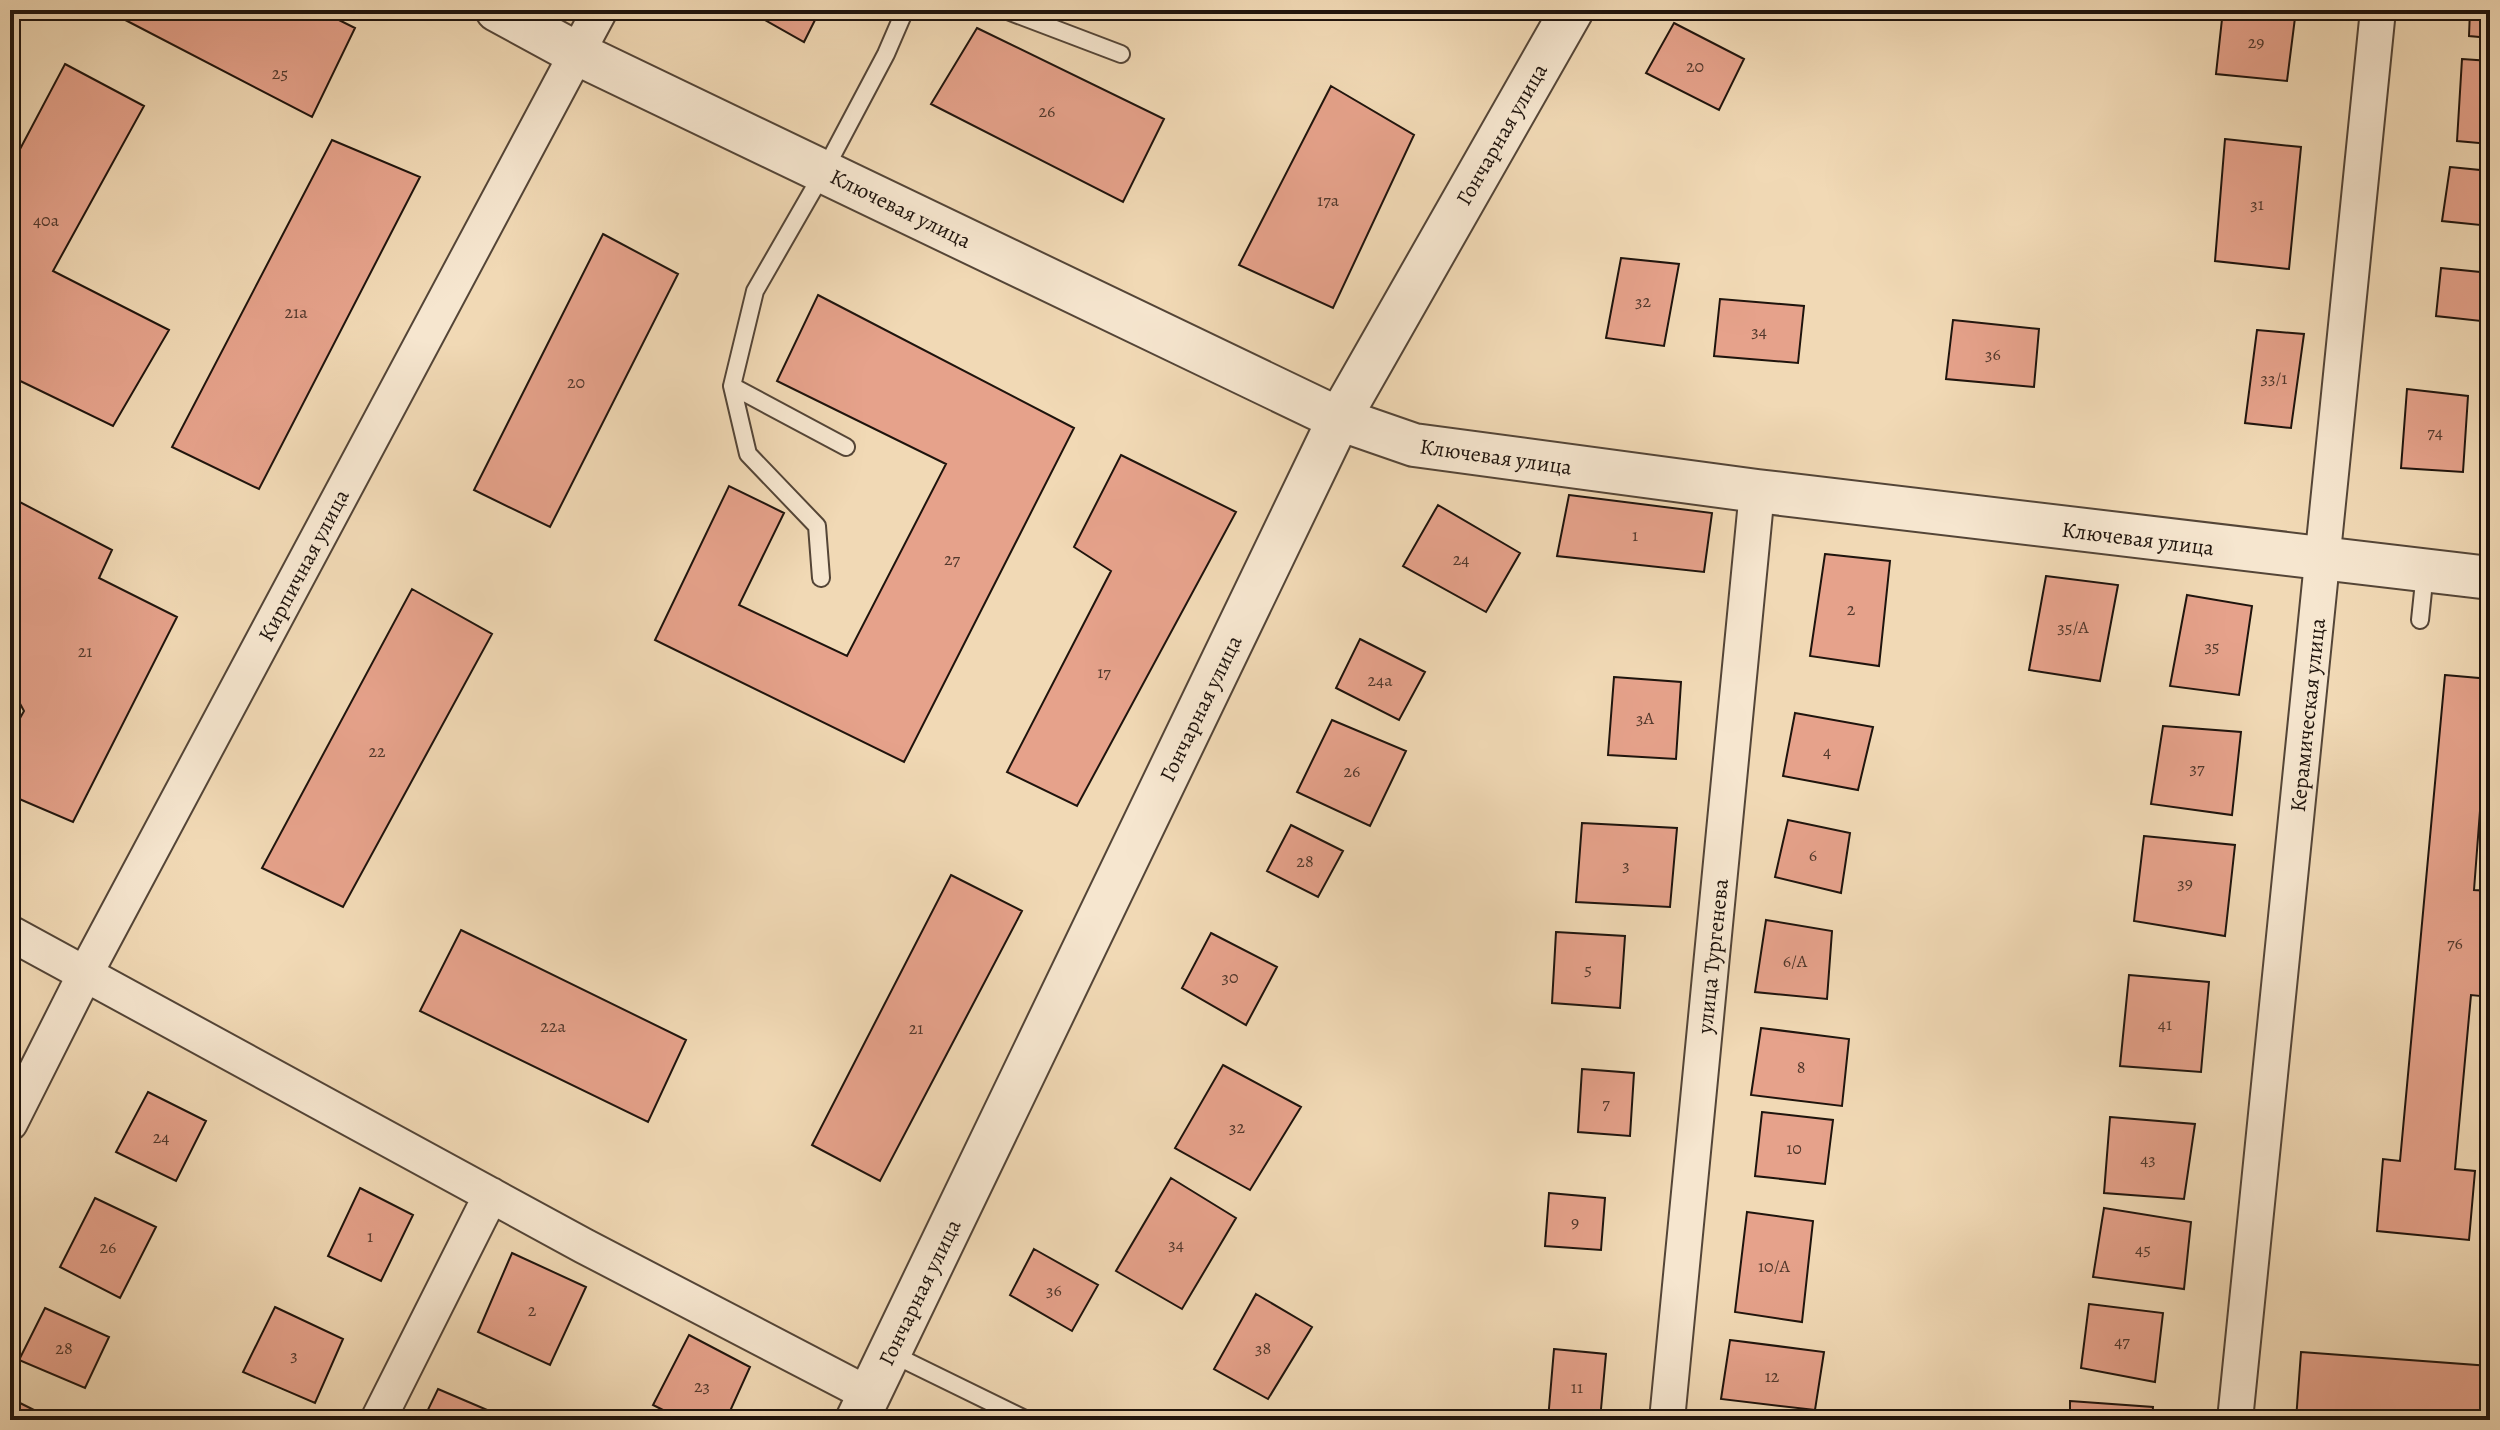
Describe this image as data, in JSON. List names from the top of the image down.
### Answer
{
  "streets": {
    "street": [
      "Гончарная улица",
      "Ключевая улица",
      "Кирпичная улица",
      "Керамическая улица",
      "улица Тургенева"
    ]
  },
  "crossings": [
    ["Гончарная улица", "Ключевая улица"],
    ["Ключевая улица", "Кирпичная улица"],
    ["Ключевая улица", "Керамическая улица"],
    ["Ключевая улица", "улица Тургенева"]
  ],
  "house_numbers": [
    "29",
    "20",
    "25",
    "26",
    "17а",
    "31",
    "40а",
    "32",
    "21а",
    "34",
    "36",
    "33/1",
    "20",
    "74",
    "1",
    "27",
    "24",
    "2",
    "35/A",
    "35",
    "21",
    "17",
    "24а",
    "3А",
    "22",
    "4",
    "37",
    "26",
    "6",
    "28",
    "3",
    "39",
    "76",
    "6/A",
    "5",
    "30",
    "41",
    "22а",
    "21",
    "8",
    "7",
    "32",
    "24",
    "10",
    "43",
    "9",
    "1",
    "34",
    "26",
    "45",
    "10/A",
    "36",
    "2",
    "47",
    "28",
    "38",
    "3",
    "12",
    "23",
    "11"
  ]
}
